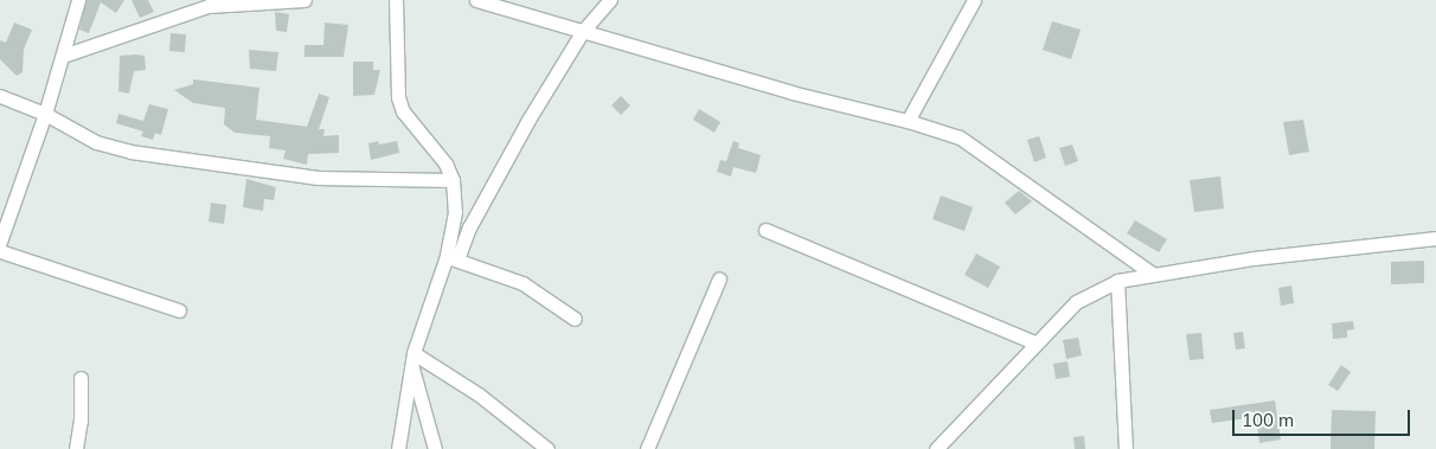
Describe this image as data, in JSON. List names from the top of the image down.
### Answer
{
  "scale_bar": "100 m"
}
